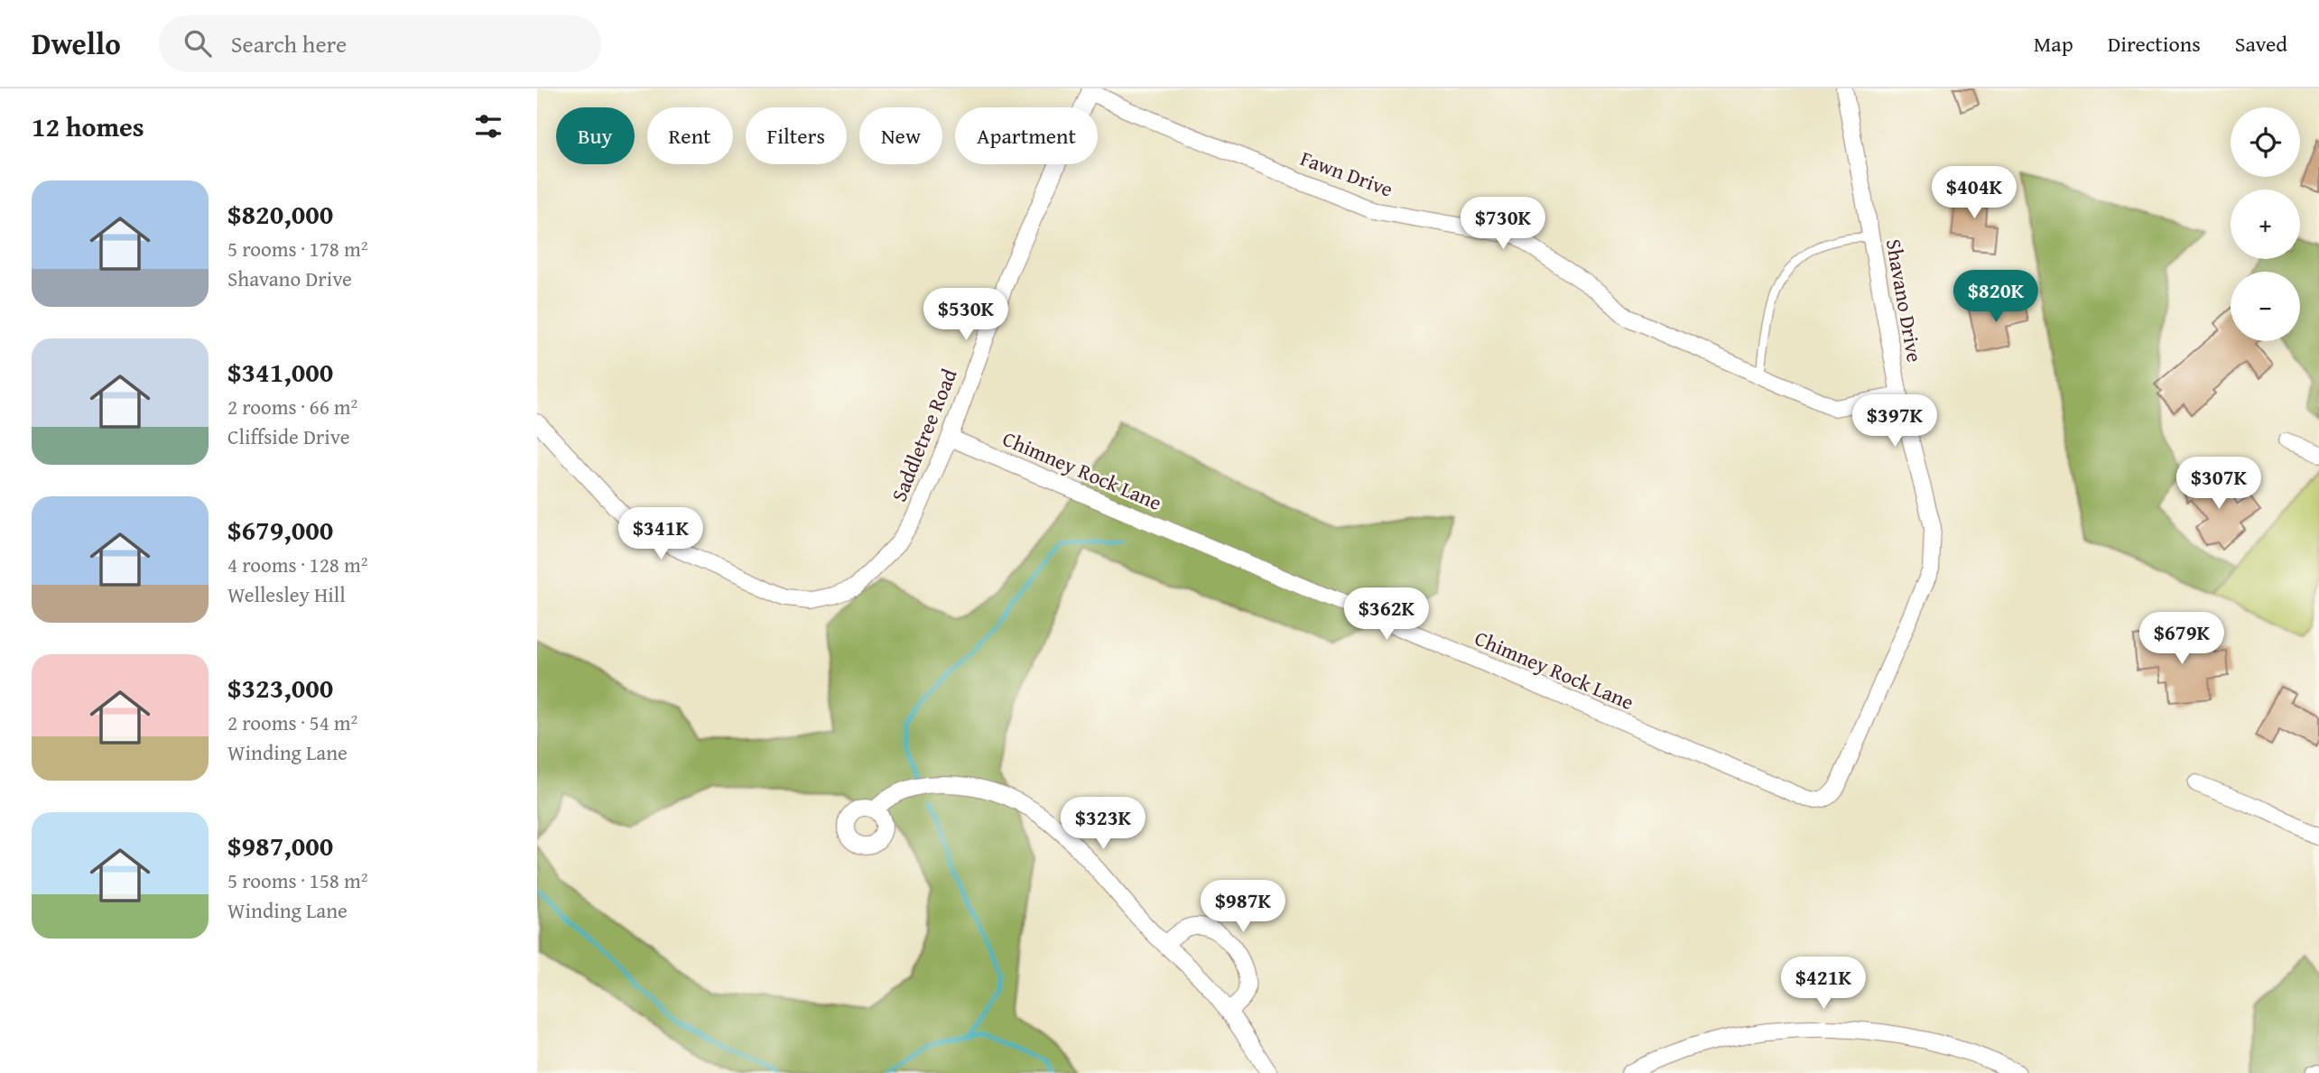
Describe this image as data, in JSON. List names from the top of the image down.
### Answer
{
  "streets": {
    "street": [
      "Fawn Drive",
      "Shavano Drive",
      "Saddletree Road",
      "Chimney Rock Lane"
    ]
  },
  "crossings": [
    ["Fawn Drive", "Shavano Drive"],
    ["Fawn Drive", "Saddletree Road"],
    ["Shavano Drive", "Chimney Rock Lane"],
    ["Saddletree Road", "Chimney Rock Lane"]
  ],
  "page": {
    "header": "Dwello",
    "search": "Search here",
    "nav": ["Map", "Directions", "Saved"],
    "heading": "12 homes",
    "map_buttons": ["+", "−"],
    "chip": [
      "Buy",
      "Rent",
      "Filters",
      "New",
      "Apartment"
    ],
    "list": [
      {
        "name": "$820,000",
        "note": "5 rooms · 178 m² · Shavano Drive"
      },
      {
        "name": "$341,000",
        "note": "2 rooms · 66 m² · Cliffside Drive"
      },
      {
        "name": "$679,000",
        "note": "4 rooms · 128 m² · Wellesley Hill"
      },
      {
        "name": "$323,000",
        "note": "2 rooms · 54 m² · Winding Lane"
      },
      {
        "name": "$987,000",
        "note": "5 rooms · 158 m² · Winding Lane"
      }
    ],
    "price": [
      "$404K",
      "$730K",
      "$820K",
      "$530K",
      "$397K",
      "$307K",
      "$341K",
      "$362K",
      "$679K",
      "$323K",
      "$987K",
      "$421K"
    ]
  }
}
